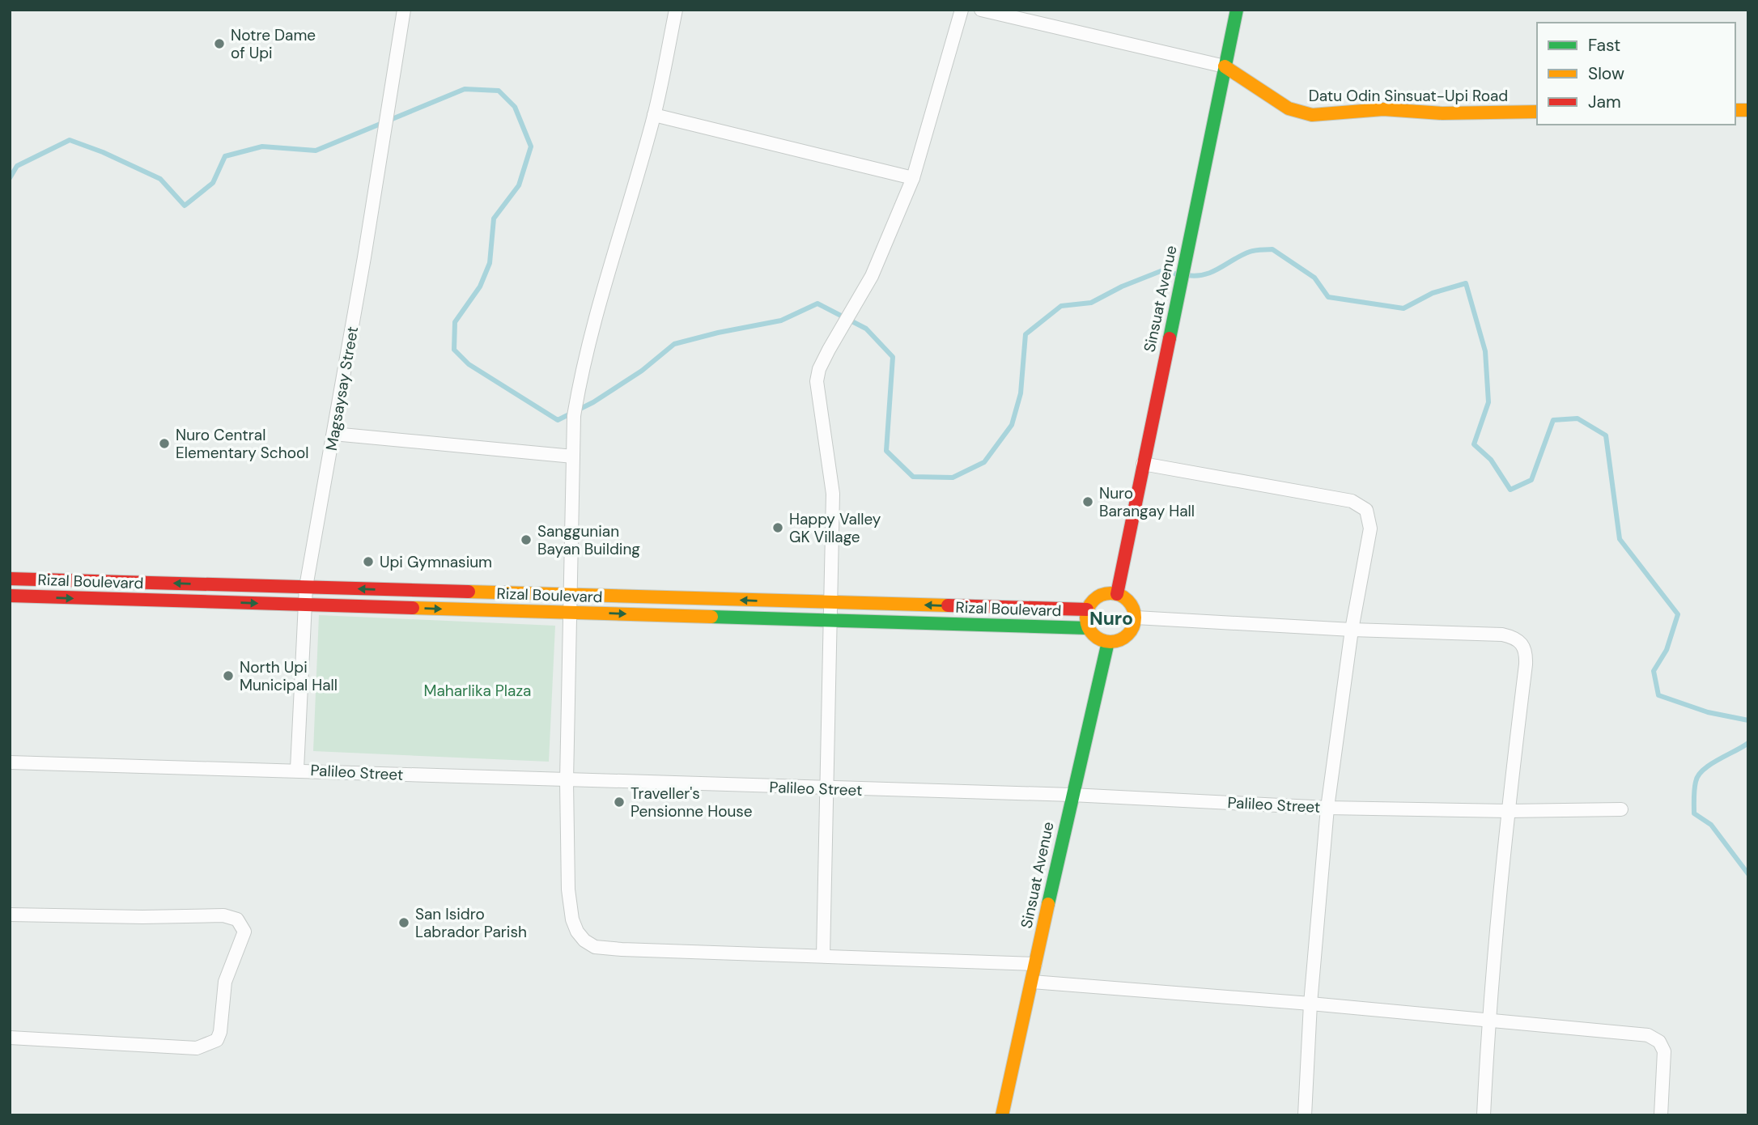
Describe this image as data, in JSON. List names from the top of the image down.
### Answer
{
  "streets": {
    "main road": ["Datu Odin Sinsuat-Upi Road", "Sinsuat Avenue", "Rizal Boulevard"],
    "street": ["Magsaysay Street", "Palileo Street"]
  },
  "crossings": [
    ["Datu Odin Sinsuat-Upi Road", "Sinsuat Avenue"],
    ["Sinsuat Avenue", "Rizal Boulevard"],
    ["Sinsuat Avenue", "Palileo Street"],
    ["Magsaysay Street", "Rizal Boulevard"],
    ["Magsaysay Street", "Palileo Street"]
  ],
  "districts": ["Nuro"],
  "parks": ["Maharlika Plaza"],
  "places": [
    "Notre Dame of Upi",
    "Nuro Central Elementary School",
    "Nuro Barangay Hall",
    "Happy Valley GK Village",
    "Sanggunian Bayan Building",
    "Upi Gymnasium",
    "North Upi Municipal Hall",
    "Traveller's Pensionne House",
    "San Isidro Labrador Parish"
  ],
  "legend": ["Fast", "Slow", "Jam"]
}
